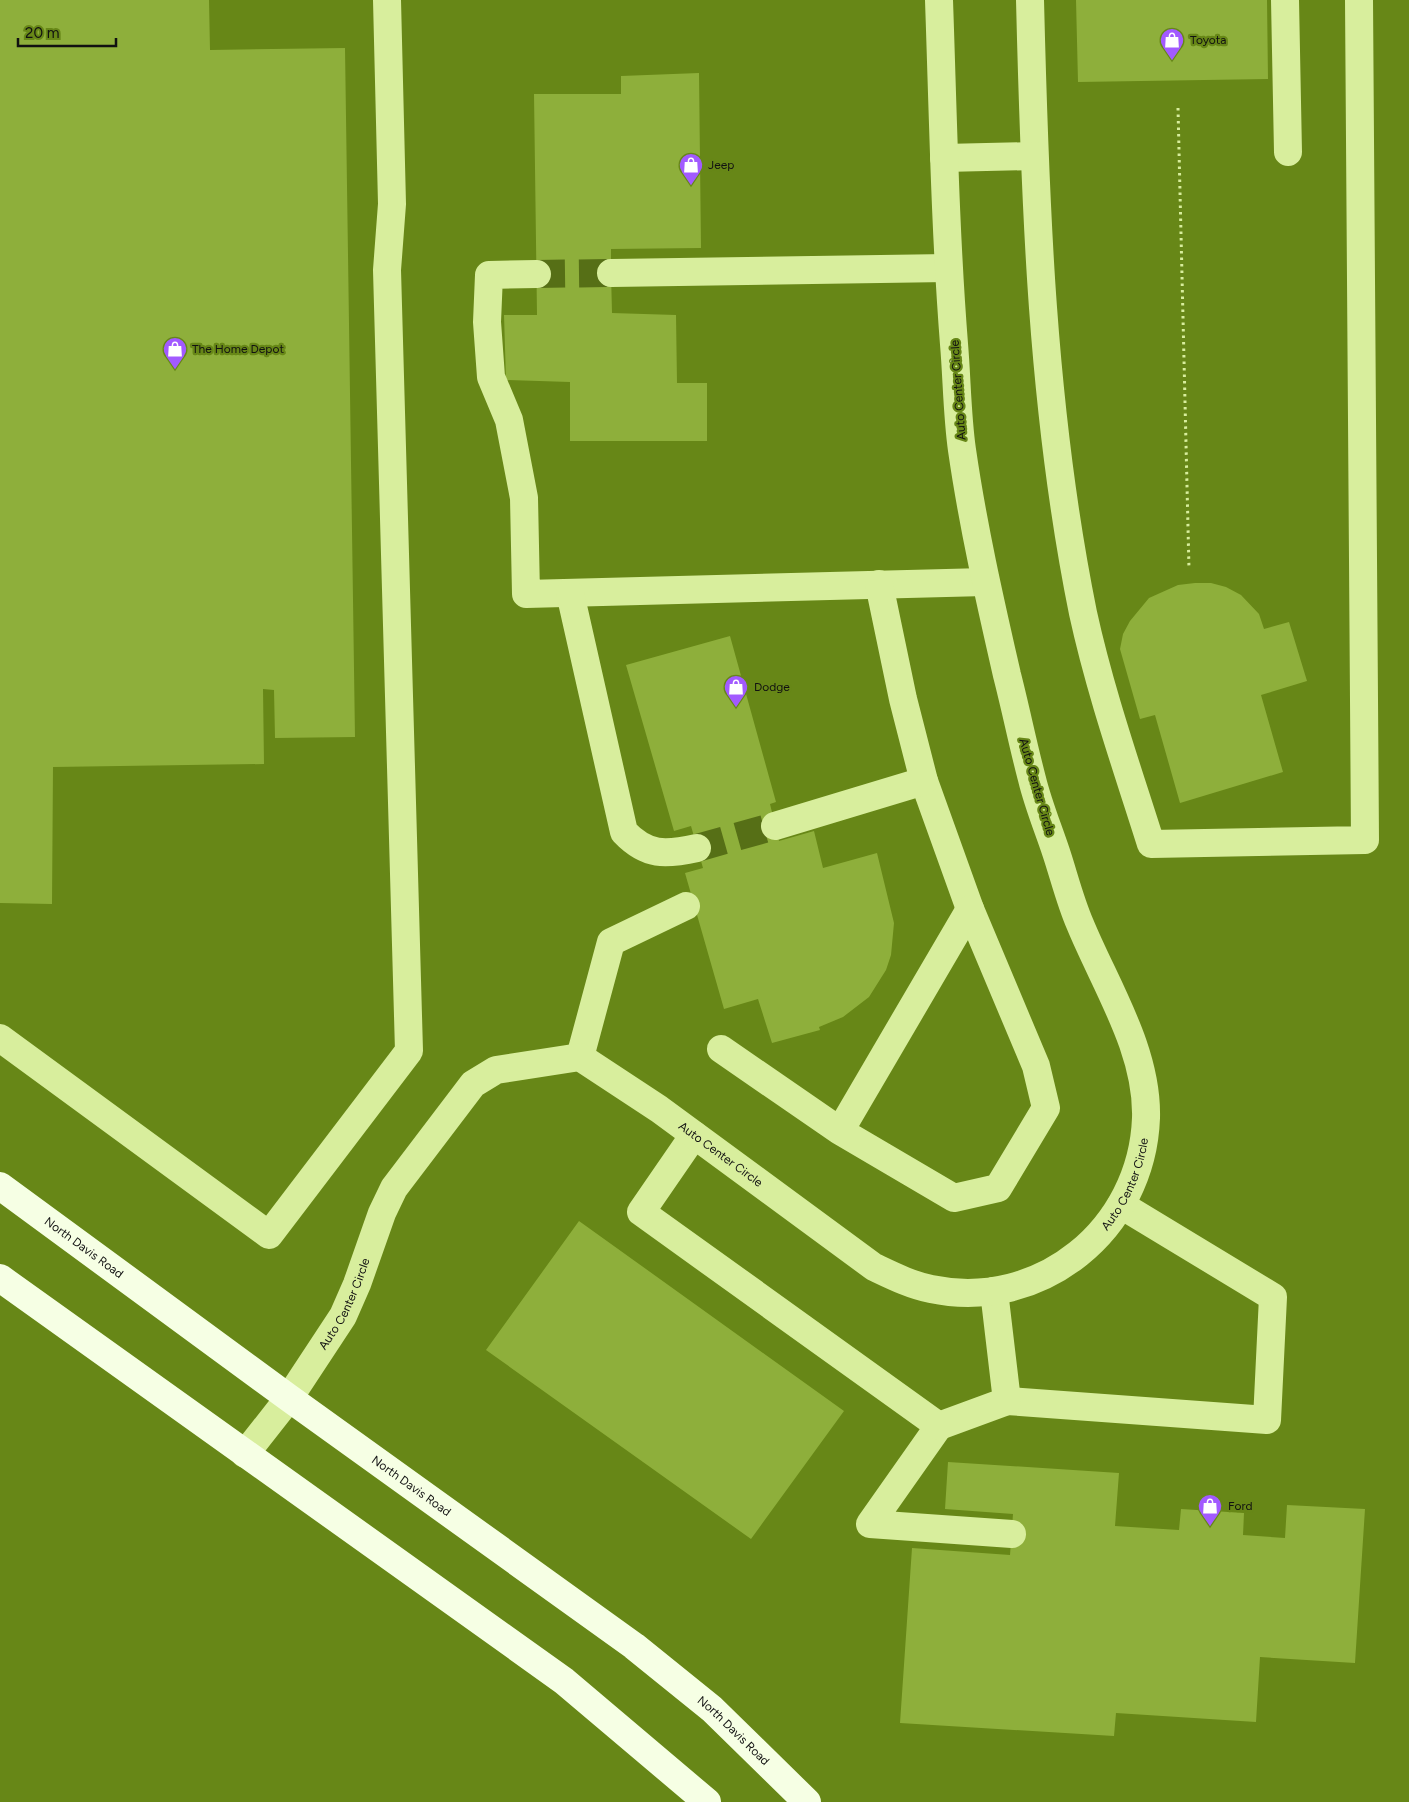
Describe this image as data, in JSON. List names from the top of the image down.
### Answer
{
  "streets": {
    "main road": ["North Davis Road"],
    "street": ["Auto Center Circle"]
  },
  "crossings": [
    ["Auto Center Circle", "North Davis Road"]
  ],
  "places": {
    "shop": [
      "Toyota",
      "Jeep",
      "The Home Depot",
      "Dodge",
      "Ford"
    ]
  },
  "scale_bar": "20 m"
}
